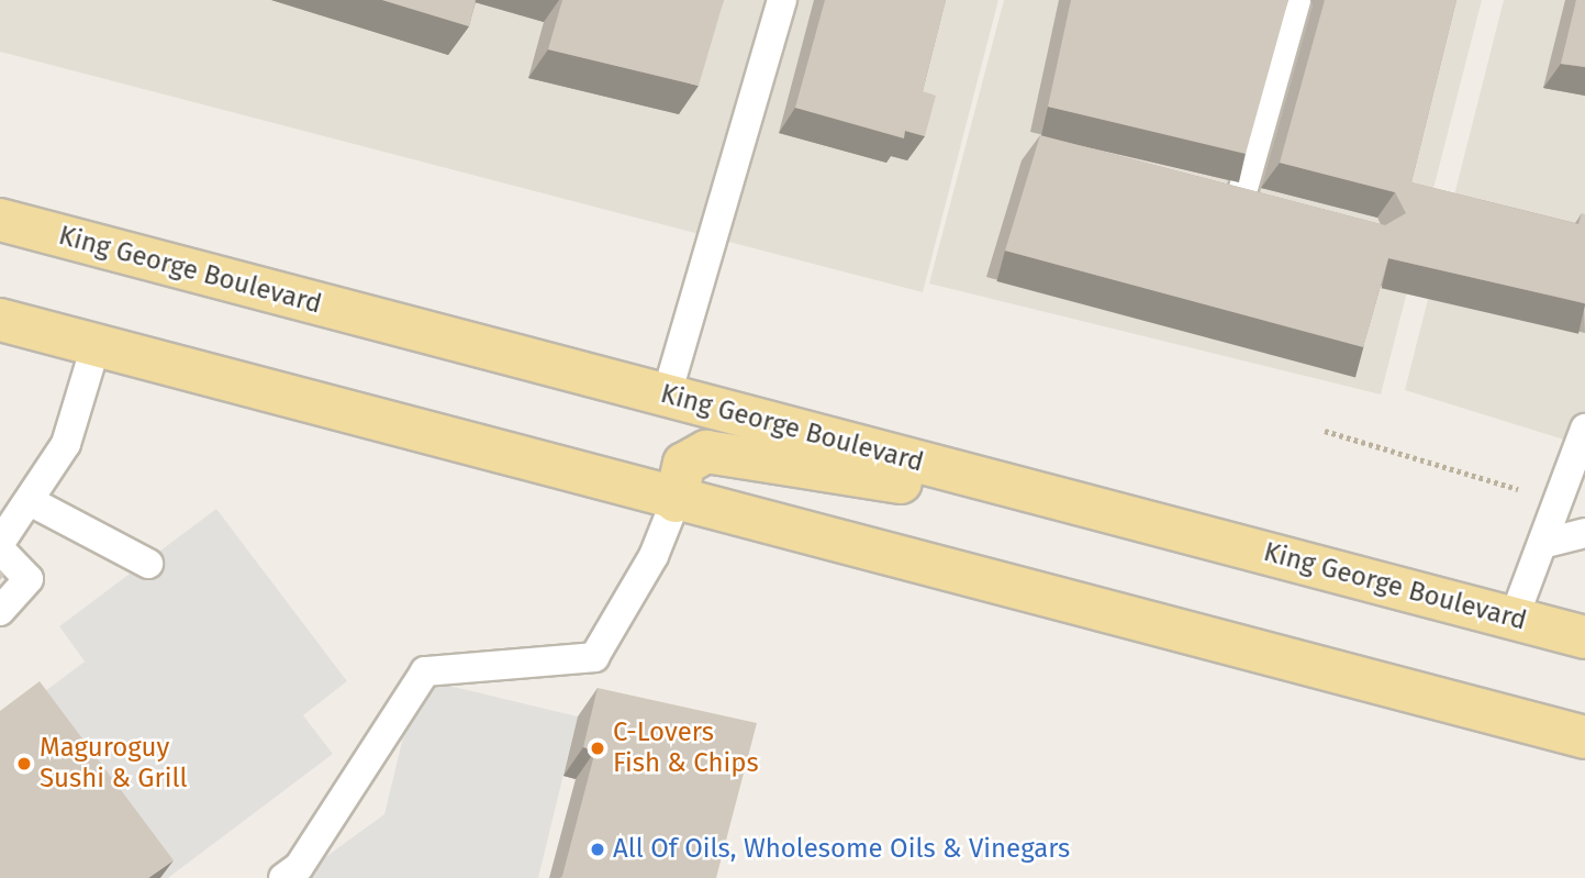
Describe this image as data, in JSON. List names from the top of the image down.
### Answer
{
  "streets": {
    "main road": ["King George Boulevard"]
  },
  "places": ["C-Lovers Fish & Chips", "Maguroguy Sushi & Grill", "All Of Oils, Wholesome Oils & Vinegars"]
}
